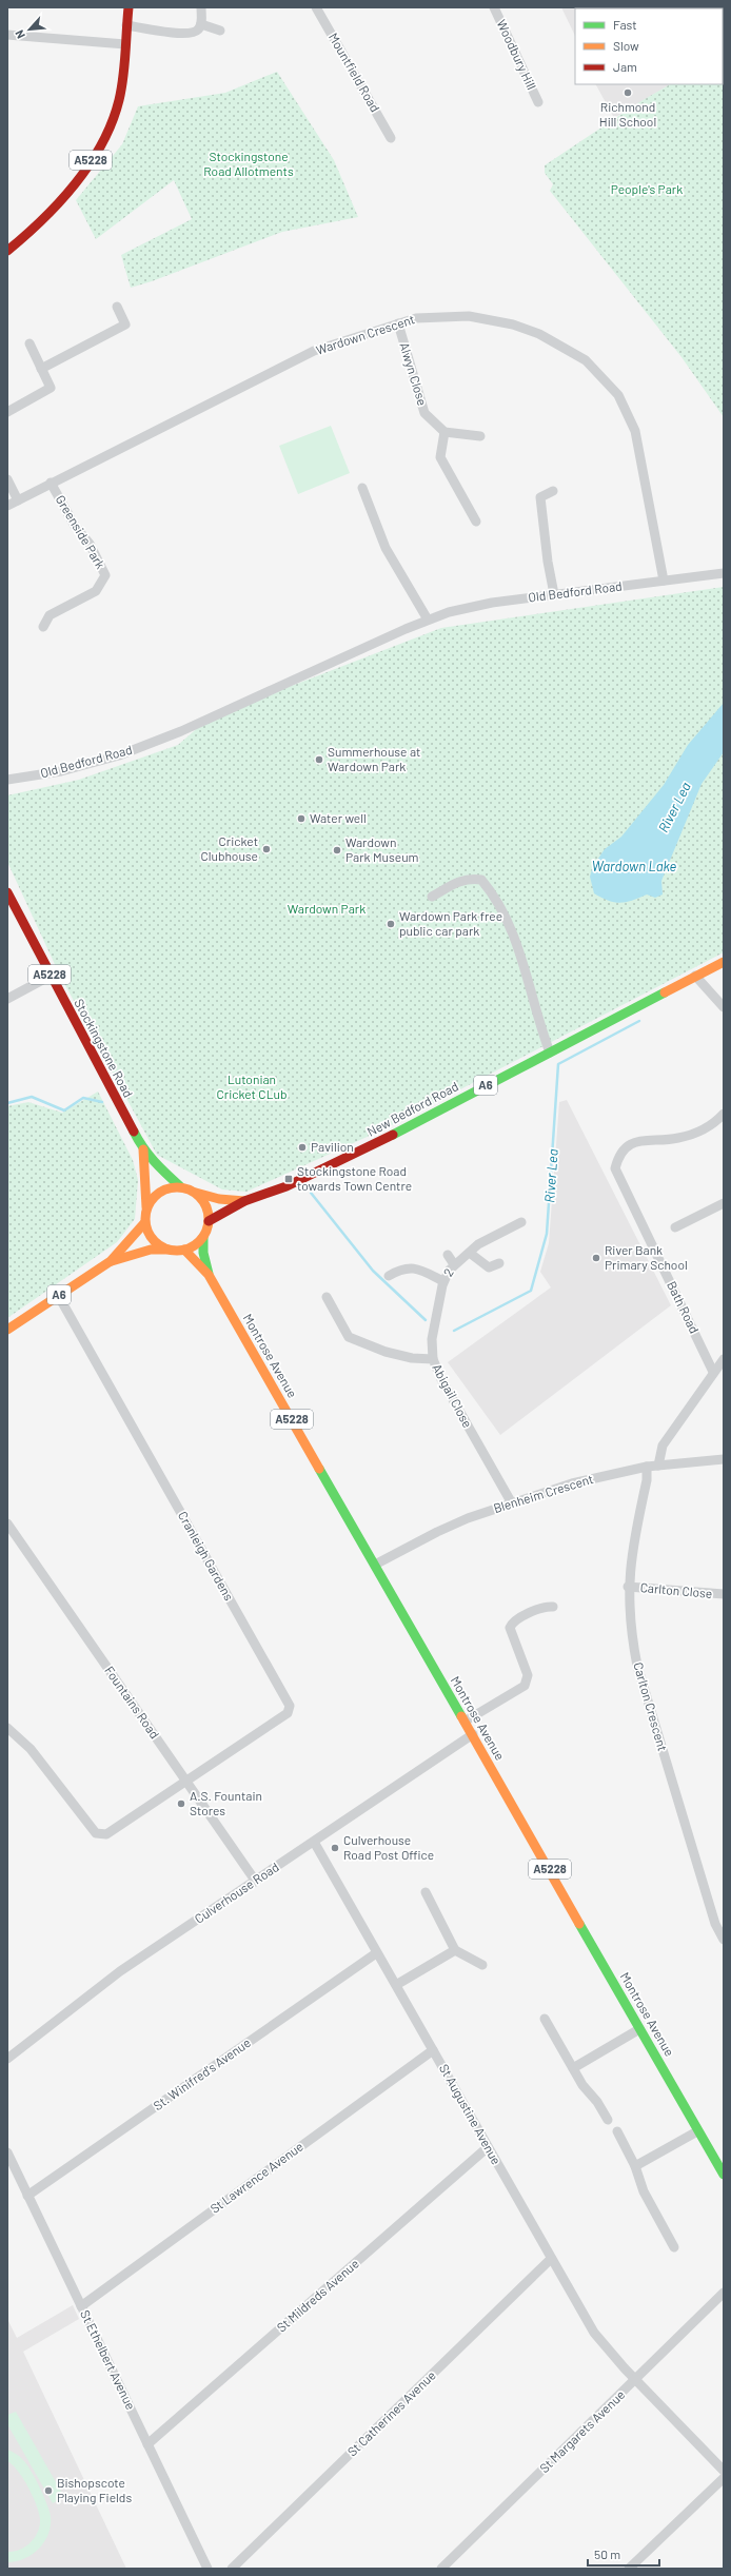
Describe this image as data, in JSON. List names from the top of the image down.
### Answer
{
  "streets": {
    "main road": [
      "A5228",
      "Stockingstone Road",
      "A6",
      "New Bedford Road",
      "Montrose Avenue"
    ],
    "street": [
      "Woodbury Hill",
      "Mountfield Road",
      "Wardown Crescent",
      "Alwyn Close",
      "Greenside Park",
      "Old Bedford Road",
      "2",
      "Bath Road",
      "Abigail Close",
      "Blenheim Crescent",
      "Cranleigh Gardens",
      "Carlton Close",
      "Fountains Road",
      "Carlton Crescent",
      "Culverhouse Road",
      "St. Winifred's Avenue",
      "St Augustine Avenue",
      "St Lawrence Avenue",
      "St Mildreds Avenue",
      "St Ethelbert Avenue",
      "St Catherines Avenue",
      "St Margarets Avenue"
    ]
  },
  "crossings": [
    ["Wardown Crescent", "Alwyn Close"],
    ["Wardown Crescent", "Greenside Park"],
    ["Wardown Crescent", "Old Bedford Road"],
    ["Stockingstone Road", "A6"],
    ["Stockingstone Road", "New Bedford Road"],
    ["Stockingstone Road", "Montrose Avenue"],
    ["A6", "New Bedford Road"],
    ["A6", "Montrose Avenue"],
    ["A6", "Cranleigh Gardens"],
    ["New Bedford Road", "Montrose Avenue"],
    ["2", "Abigail Close"],
    ["Montrose Avenue", "Blenheim Crescent"],
    ["Montrose Avenue", "Culverhouse Road"],
    ["Abigail Close", "Blenheim Crescent"],
    ["Blenheim Crescent", "Carlton Crescent"],
    ["Cranleigh Gardens", "Fountains Road"],
    ["Carlton Close", "Carlton Crescent"],
    ["Fountains Road", "Culverhouse Road"],
    ["Culverhouse Road", "St Augustine Avenue"],
    ["St. Winifred's Avenue", "St Augustine Avenue"],
    ["St. Winifred's Avenue", "St Ethelbert Avenue"],
    ["St Augustine Avenue", "St Lawrence Avenue"],
    ["St Augustine Avenue", "St Mildreds Avenue"],
    ["St Augustine Avenue", "St Catherines Avenue"],
    ["St Augustine Avenue", "St Margarets Avenue"],
    ["St Lawrence Avenue", "St Ethelbert Avenue"],
    ["St Mildreds Avenue", "St Ethelbert Avenue"]
  ],
  "water": ["River Lea", "Wardown Lake"],
  "parks": [
    "Stockingstone Road Allotments",
    "People's Park",
    "Wardown Park",
    "Lutonian Cricket CLub"
  ],
  "places": {
    "other": [
      "Richmond Hill School",
      "Summerhouse at Wardown Park",
      "Water well",
      "Cricket Clubhouse",
      "Wardown Park Museum",
      "Wardown Park free public car park",
      "Pavilion",
      "River Bank Primary School",
      "A.S. Fountain Stores",
      "Culverhouse Road Post Office",
      "Bishopscote Playing Fields"
    ],
    "transit": ["Stockingstone Road towards Town Centre"]
  },
  "legend": ["Fast", "Slow", "Jam"],
  "scale_bar": "50 m",
  "north": "bottom left"
}
